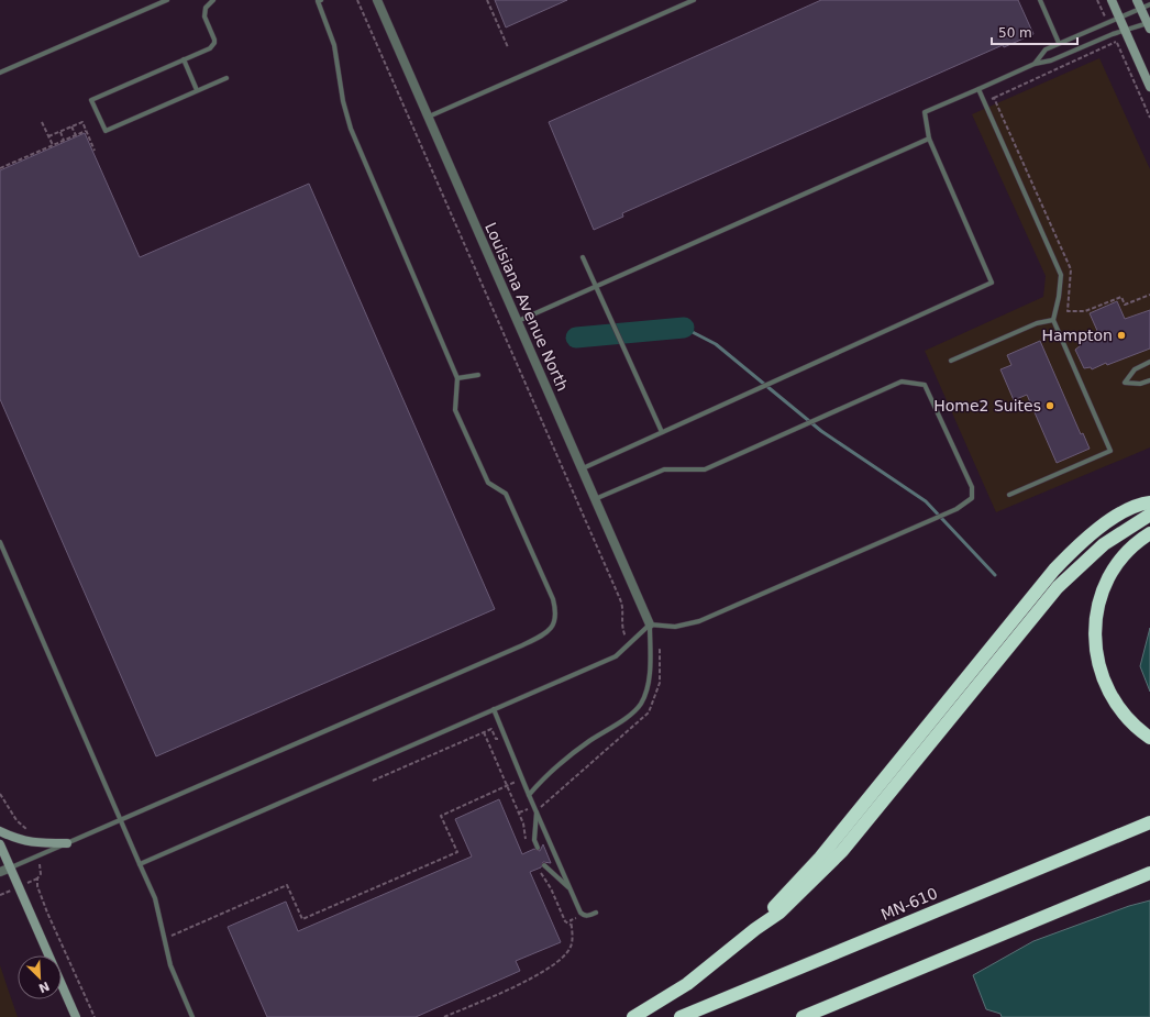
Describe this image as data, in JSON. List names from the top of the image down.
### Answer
{
  "streets": {
    "highway": ["MN-610"],
    "street": ["Louisiana Avenue North"]
  },
  "places": ["Hampton", "Home2 Suites"],
  "scale_bar": "50 m",
  "north": "bottom right"
}
